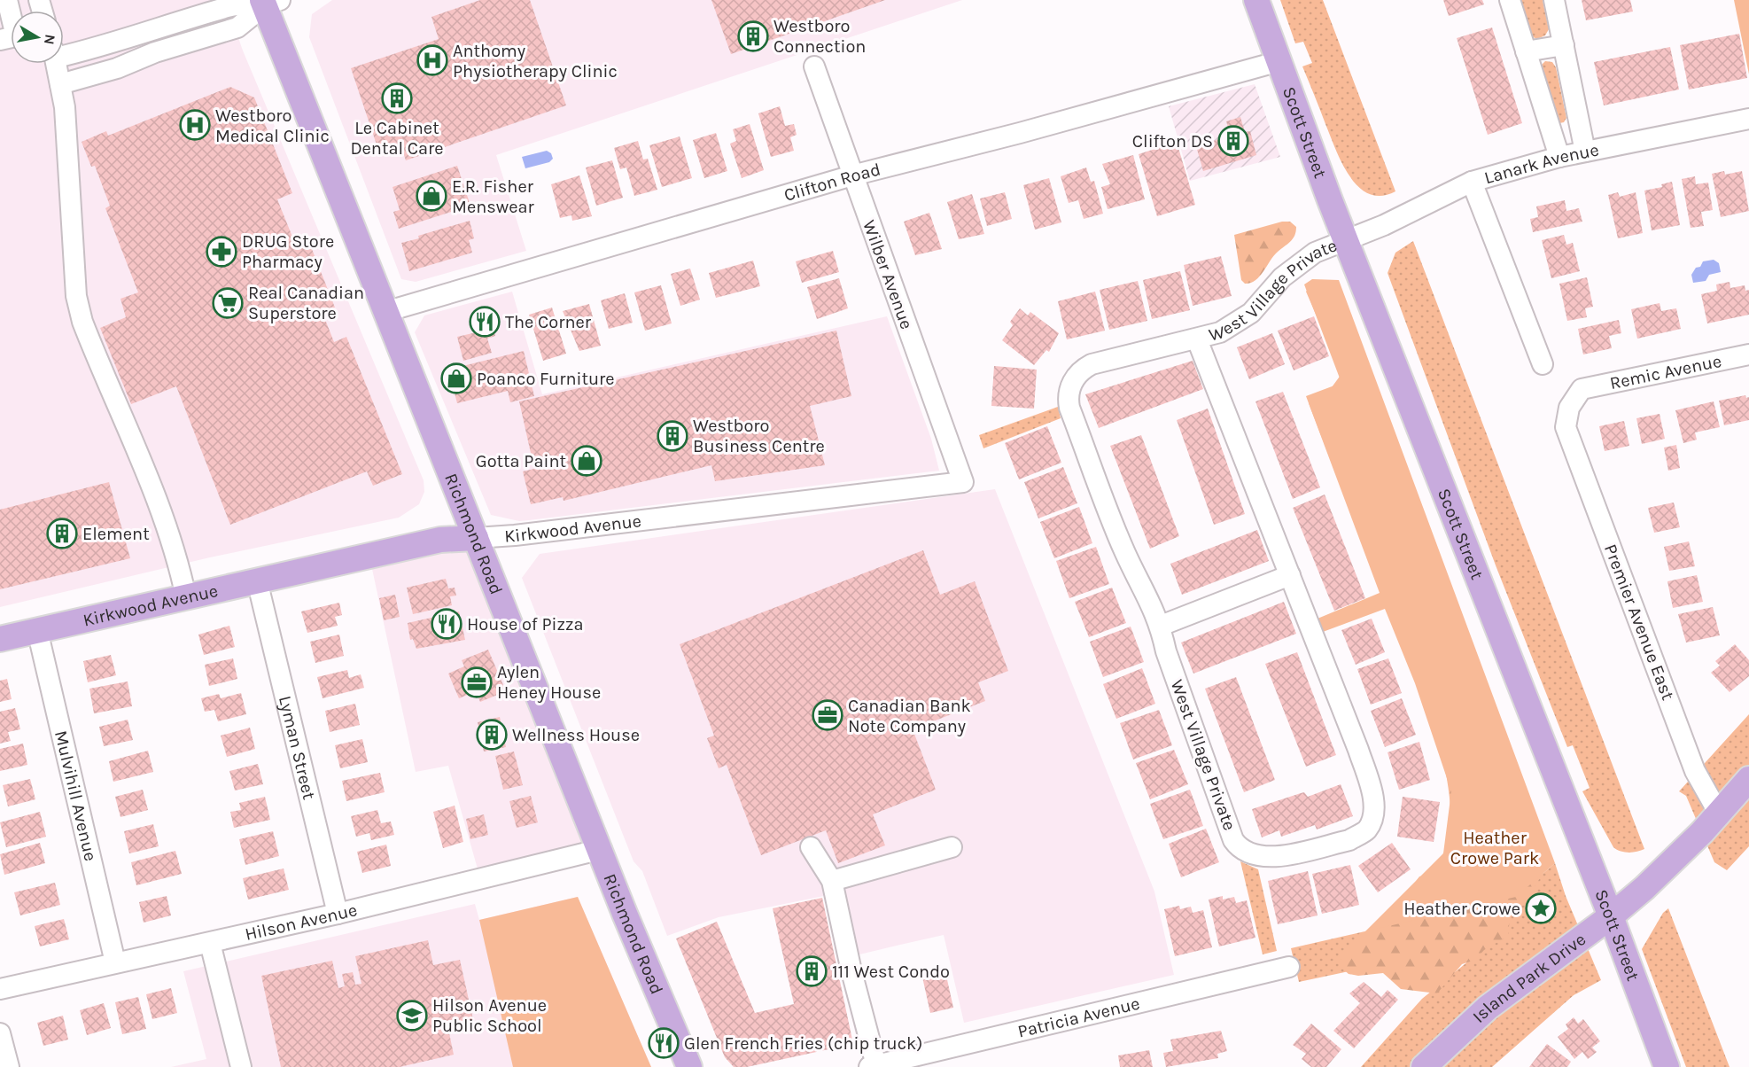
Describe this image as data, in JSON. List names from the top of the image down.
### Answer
{
  "streets": {
    "main road": [
      "Scott Street",
      "Kirkwood Avenue",
      "Richmond Road",
      "Island Park Drive"
    ],
    "street": [
      "Lanark Avenue",
      "Clifton Road",
      "Wilber Avenue",
      "West Village Private",
      "Remic Avenue",
      "Premier Avenue East",
      "Lyman Street",
      "Mulvihill Avenue",
      "Hilson Avenue",
      "Patricia Avenue"
    ]
  },
  "crossings": [
    ["Scott Street", "Lanark Avenue"],
    ["Scott Street", "Clifton Road"],
    ["Scott Street", "West Village Private"],
    ["Scott Street", "Island Park Drive"],
    ["Lanark Avenue", "West Village Private"],
    ["Clifton Road", "Wilber Avenue"],
    ["Clifton Road", "Richmond Road"],
    ["Wilber Avenue", "Kirkwood Avenue"],
    ["Remic Avenue", "Premier Avenue East"],
    ["Kirkwood Avenue", "Richmond Road"],
    ["Kirkwood Avenue", "Lyman Street"],
    ["Kirkwood Avenue", "Mulvihill Avenue"],
    ["Richmond Road", "Hilson Avenue"],
    ["Premier Avenue East", "Island Park Drive"],
    ["Lyman Street", "Hilson Avenue"],
    ["Mulvihill Avenue", "Hilson Avenue"]
  ],
  "parks": ["Heather Crowe Park"],
  "places": {
    "building": [
      "Westboro Connection",
      "Le Cabinet Dental Care",
      "Clifton DS",
      "Westboro Business Centre",
      "Element",
      "Wellness House",
      "111 West Condo"
    ],
    "hospital": ["Anthomy Physiotherapy Clinic", "Westboro Medical Clinic"],
    "shop": ["E.R. Fisher Menswear", "Poanco Furniture", "Gotta Paint"],
    "pharmacy": ["DRUG Store Pharmacy"],
    "supermarket": ["Real Canadian Superstore"],
    "restaurant": ["The Corner", "House of Pizza", "Glen French Fries (chip truck)"],
    "office": ["Aylen Heney House", "Canadian Bank Note Company"],
    "place": ["Heather Crowe"],
    "school or university": ["Hilson Avenue Public School"]
  },
  "north": "right"
}
